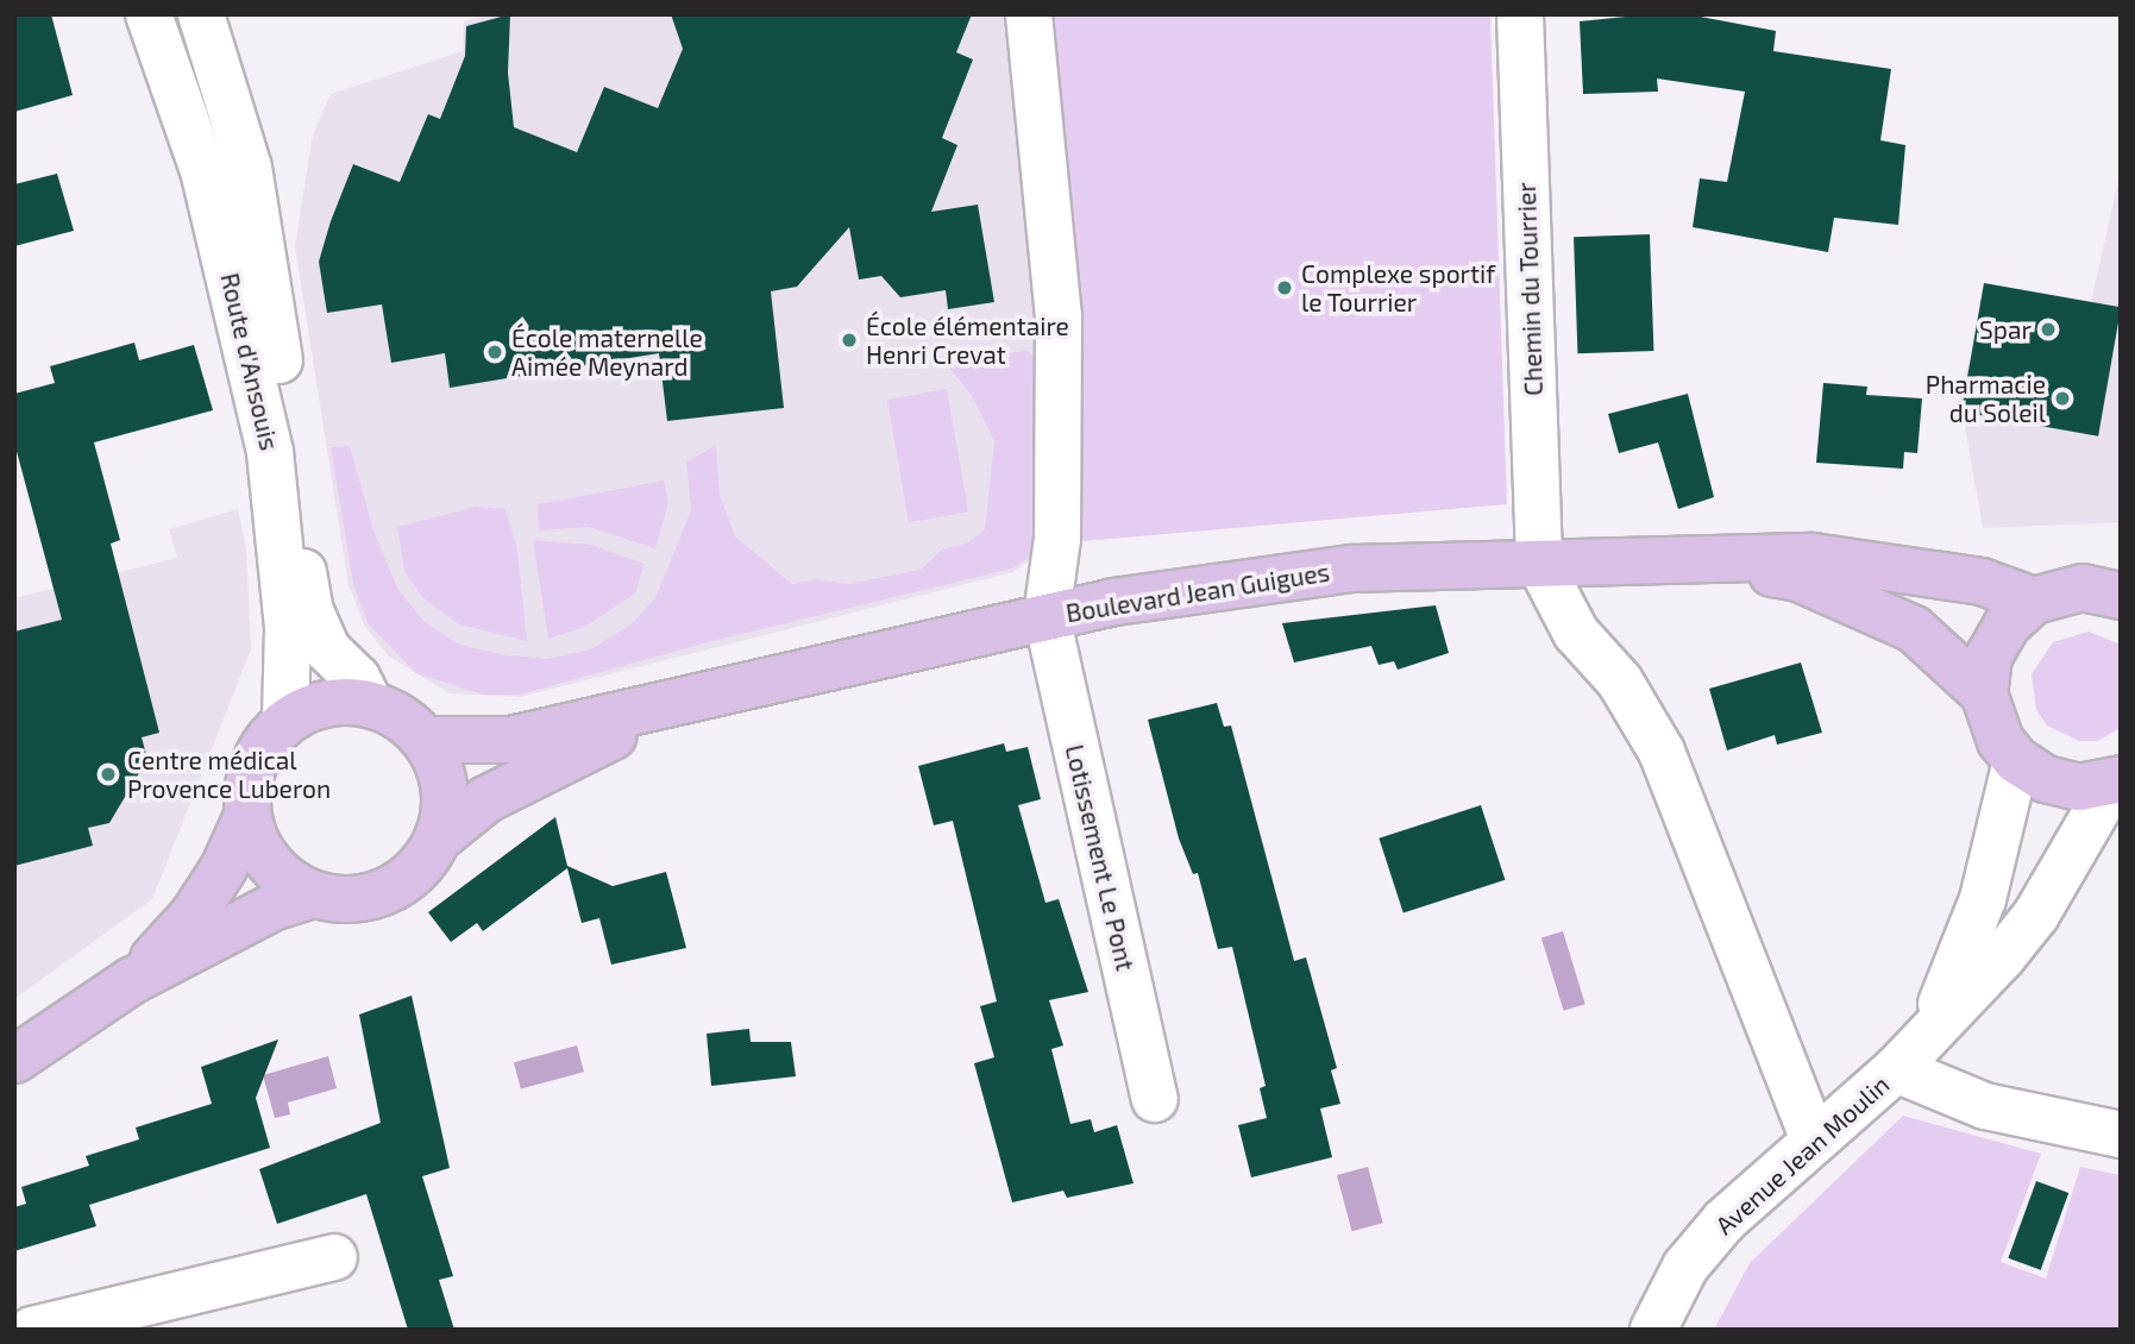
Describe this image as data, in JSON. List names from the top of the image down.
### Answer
{
  "streets": {
    "main road": ["Boulevard Jean Guigues"],
    "street": [
      "Chemin du Tourrier",
      "Route d'Ansouis",
      "Lotissement Le Pont",
      "Avenue Jean Moulin"
    ]
  },
  "crossings": [
    ["Chemin du Tourrier", "Boulevard Jean Guigues"],
    ["Route d'Ansouis", "Boulevard Jean Guigues"],
    ["Boulevard Jean Guigues", "Lotissement Le Pont"]
  ],
  "places": [
    "Complexe sportif le Tourrier",
    "Spar",
    "École élémentaire Henri Crevat",
    "École maternelle Aimée Meynard",
    "Pharmacie du Soleil",
    "Centre médical Provence Luberon"
  ]
}
